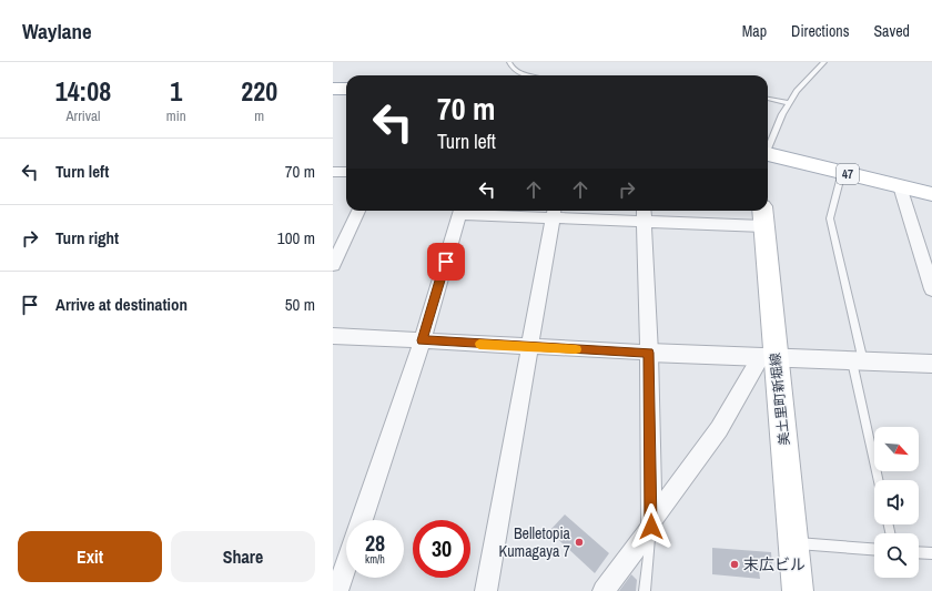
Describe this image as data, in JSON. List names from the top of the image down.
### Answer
{
  "streets": {
    "main road": ["47", "美土里町新堀線"]
  },
  "places": ["Belletopia Kumagaya 7", "末広ビル"],
  "north": "bottom right",
  "page": {
    "header": "Waylane",
    "nav": ["Map", "Directions", "Saved"],
    "eta": [
      "14:08",
      "Arrival",
      "1",
      "min",
      "220",
      "m"
    ],
    "turn": ["70 m", "Turn left"],
    "list": [
      {
        "name": "Turn left",
        "value": "70 m"
      },
      {
        "name": "Turn right",
        "value": "100 m"
      },
      {
        "name": "Arrive at destination",
        "value": "50 m"
      }
    ],
    "speed": "28 km/h",
    "limit": "30",
    "buttons": ["Exit", "Share"]
  }
}
